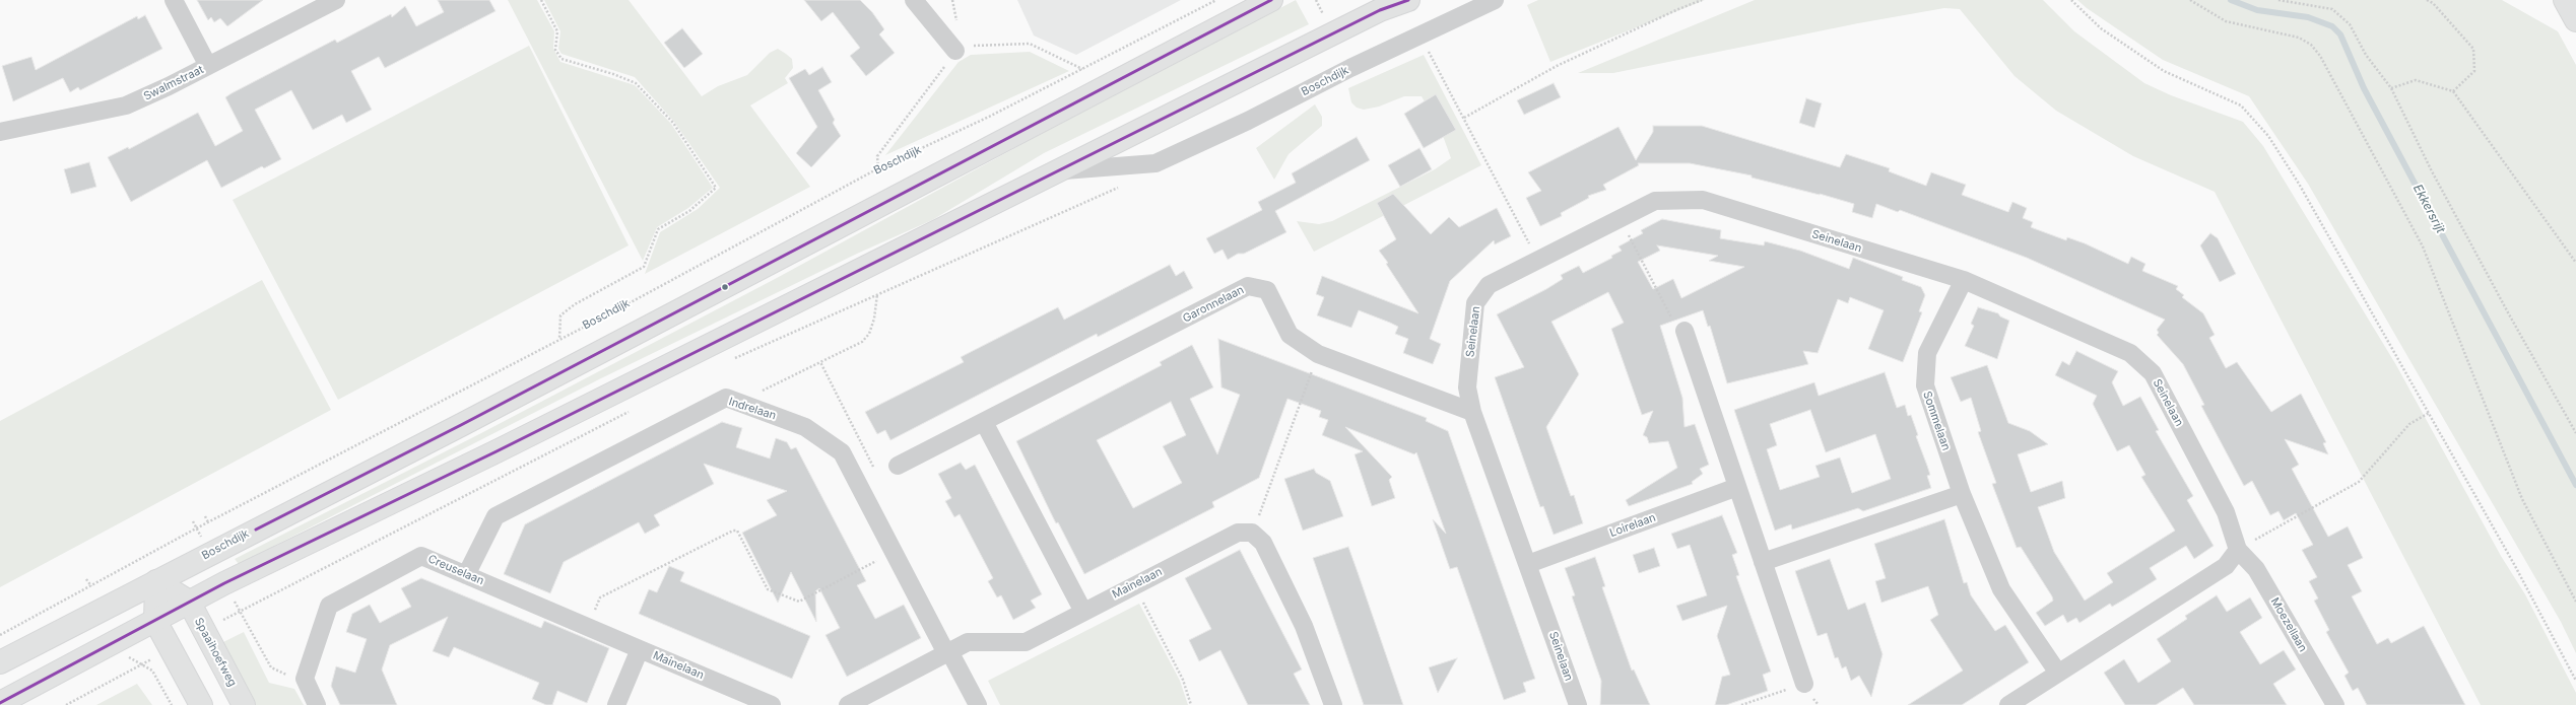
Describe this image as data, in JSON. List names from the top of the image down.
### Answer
{
  "streets": {
    "main road": ["Boschdijk", "Spaaihoefweg"],
    "street": [
      "Swalmstraat",
      "Seinelaan",
      "Garonnelaan",
      "Indrelaan",
      "Sommelaan",
      "Loirelaan",
      "Creuselaan",
      "Mainelaan",
      "Moezellaan"
    ]
  },
  "crossings": [
    ["Boschdijk", "Spaaihoefweg"],
    ["Seinelaan", "Garonnelaan"],
    ["Seinelaan", "Sommelaan"],
    ["Seinelaan", "Loirelaan"],
    ["Seinelaan", "Moezellaan"],
    ["Indrelaan", "Creuselaan"],
    ["Indrelaan", "Mainelaan"],
    ["Creuselaan", "Mainelaan"]
  ],
  "water": ["Ekkersrijt"]
}
